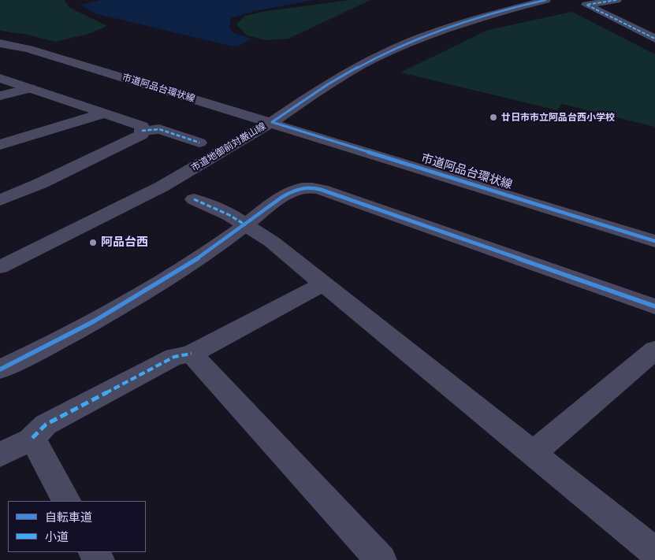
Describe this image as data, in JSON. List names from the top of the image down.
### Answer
{
  "streets": {
    "street": ["市道阿品台環状線", "市道地御前対厳山線"]
  },
  "crossings": [
    ["市道阿品台環状線", "市道地御前対厳山線"]
  ],
  "places": ["廿日市市立阿品台西小学校", "阿品台西"],
  "legend": ["自転車道", "小道"]
}
